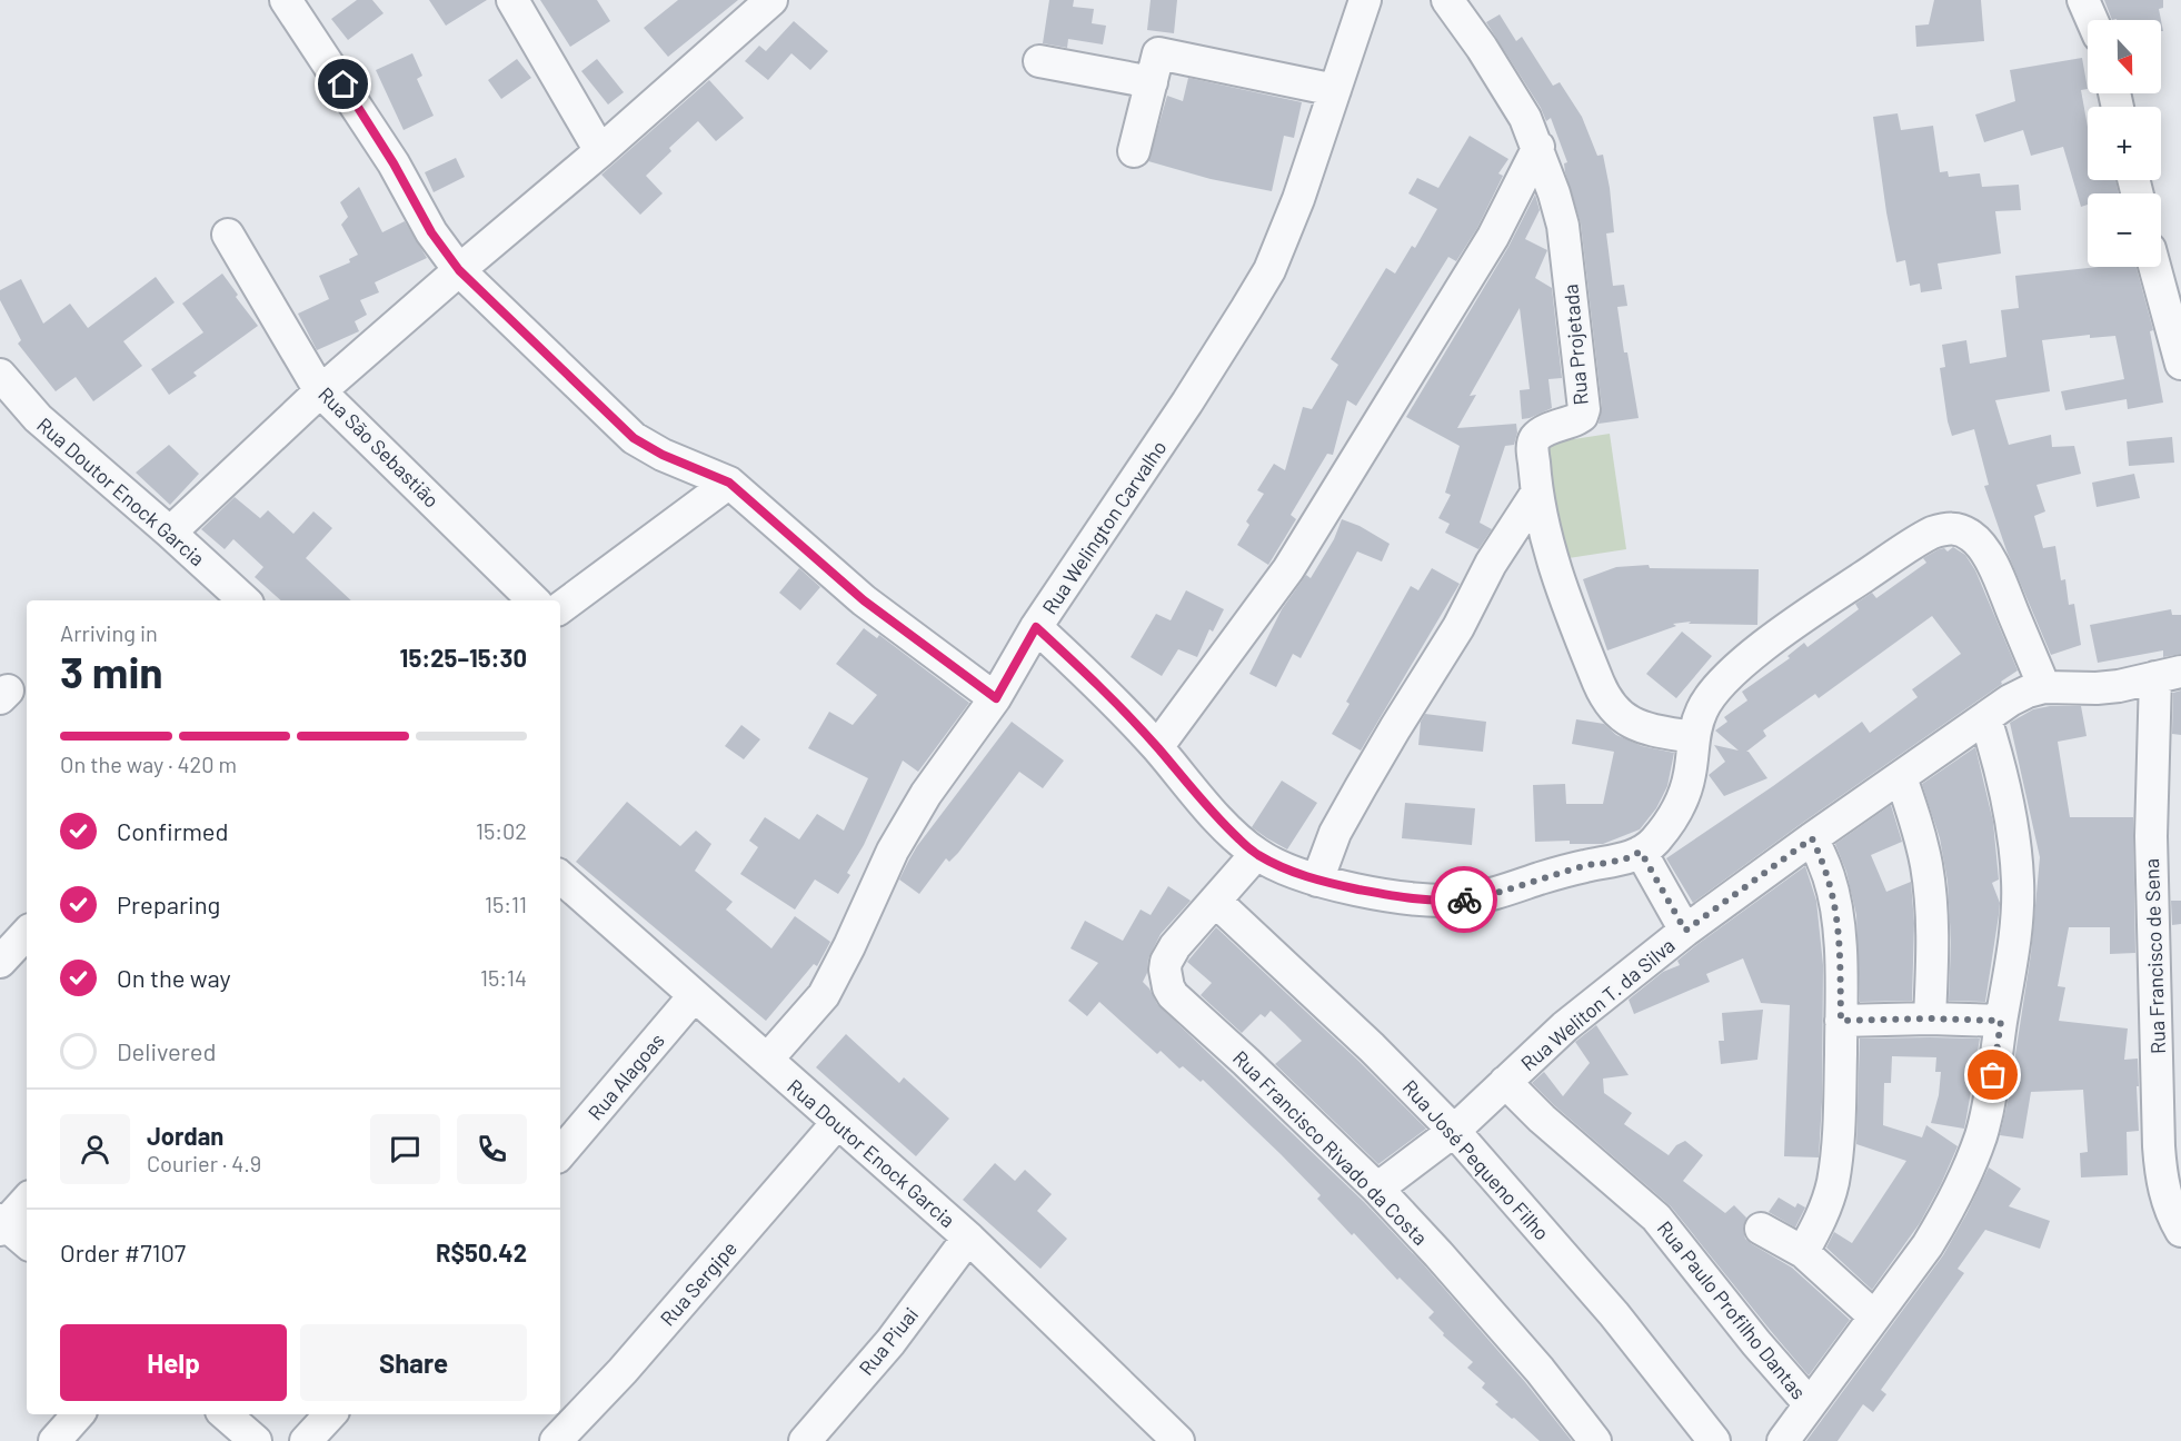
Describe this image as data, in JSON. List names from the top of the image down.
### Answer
{
  "streets": {
    "street": [
      "Rua Projetada",
      "Rua São Sebastião",
      "Rua Doutor Enock Garcia",
      "Rua Welington Carvalho",
      "Rua Francisco de Sena",
      "Rua Weliton T. da Silva",
      "Rua Alagoas",
      "Rua Francisco Rivado da Costa",
      "Rua José Pequeno Filho",
      "Rua Sergipe",
      "Rua Paulo Profilho Dantas",
      "Rua Piuai"
    ]
  },
  "crossings": [
    ["Rua Doutor Enock Garcia", "Rua Welington Carvalho"],
    ["Rua Doutor Enock Garcia", "Rua Alagoas"],
    ["Rua Doutor Enock Garcia", "Rua Sergipe"],
    ["Rua Doutor Enock Garcia", "Rua Piuai"],
    ["Rua Francisco de Sena", "Rua Weliton T. da Silva"],
    ["Rua Weliton T. da Silva", "Rua Francisco Rivado da Costa"],
    ["Rua Weliton T. da Silva", "Rua José Pequeno Filho"],
    ["Rua Weliton T. da Silva", "Rua Paulo Profilho Dantas"],
    ["Rua Francisco Rivado da Costa", "Rua José Pequeno Filho"]
  ],
  "north": "bottom",
  "page": {
    "map_buttons": ["+", "−"],
    "heading": ["3 min", "Arriving in", "15:25–15:30"],
    "panel": [
      "Jordan",
      "Courier · 4.9",
      "Order #7107",
      "R$50.42"
    ],
    "bar": "On the way · 420 m",
    "list": [
      ["Confirmed", "15:02"],
      ["Preparing", "15:11"],
      ["On the way", "15:14"],
      "Delivered"
    ],
    "buttons": ["Help", "Share"]
  }
}
